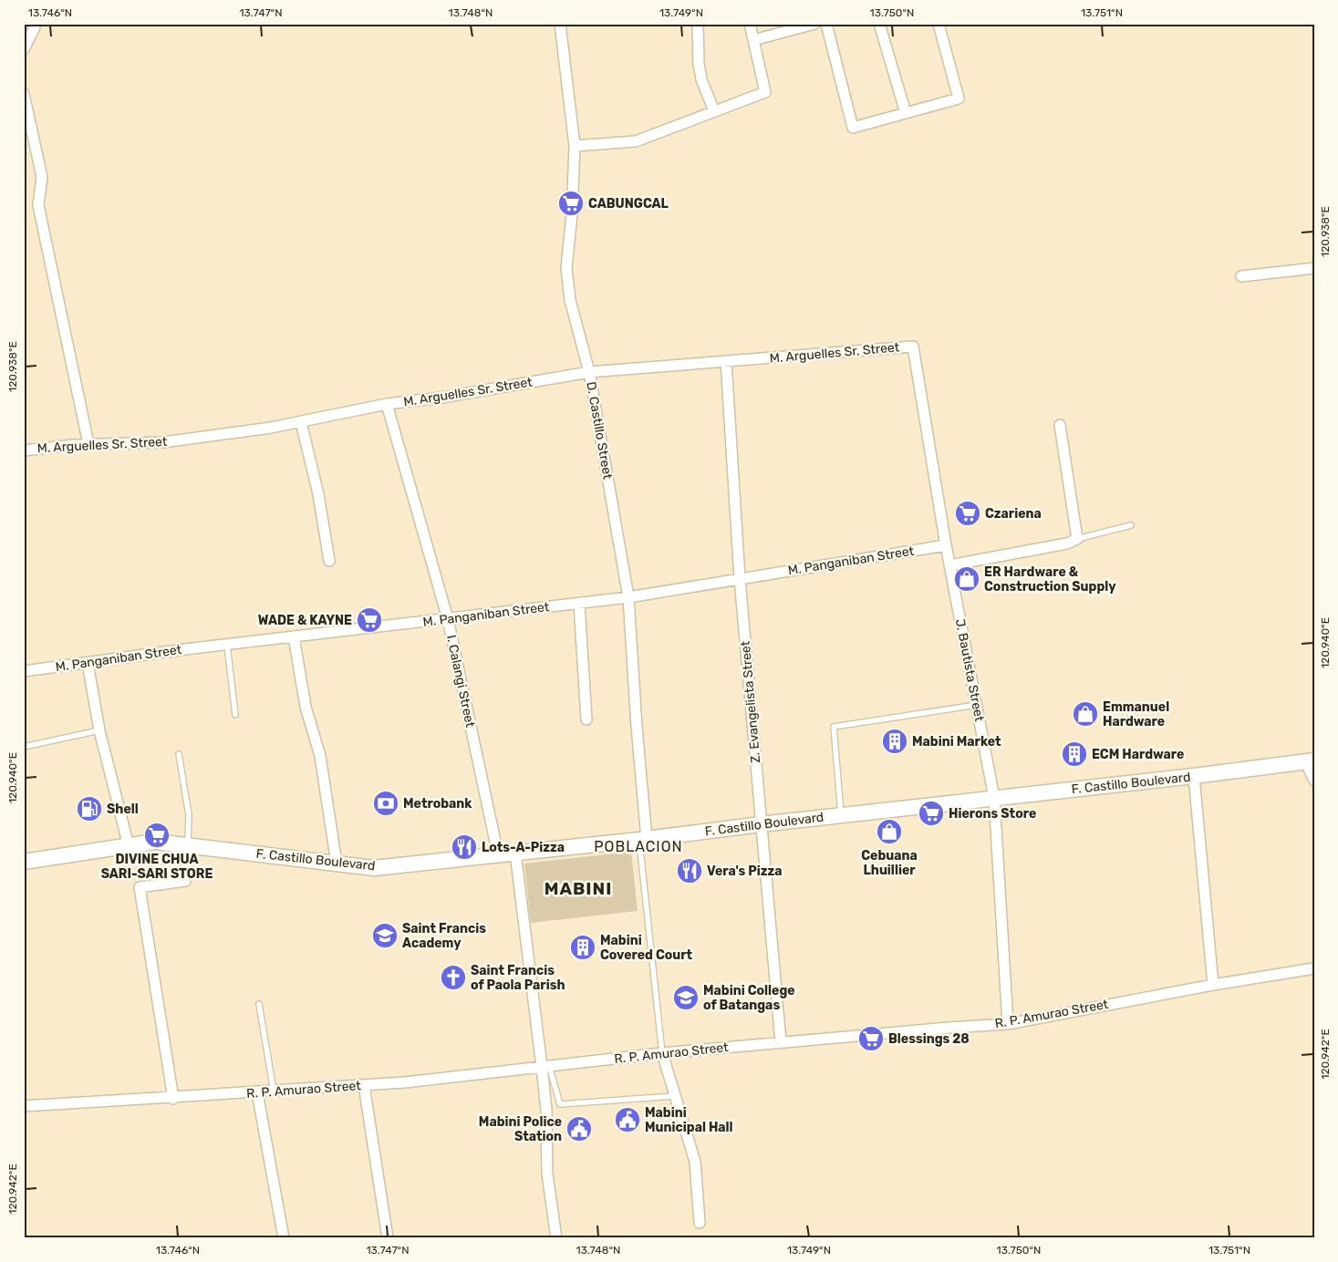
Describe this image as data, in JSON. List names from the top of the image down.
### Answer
{
  "streets": {
    "main road": ["F. Castillo Boulevard"],
    "street": [
      "M. Arguelles Sr. Street",
      "D. Castillo Street",
      "M. Panganiban Street",
      "J. Bautista Street",
      "I. Calangi Street",
      "Z. Evangelista Street",
      "R. P. Amurao Street"
    ]
  },
  "crossings": [
    ["M. Arguelles Sr. Street", "D. Castillo Street"],
    ["M. Arguelles Sr. Street", "J. Bautista Street"],
    ["M. Arguelles Sr. Street", "I. Calangi Street"],
    ["M. Arguelles Sr. Street", "Z. Evangelista Street"],
    ["D. Castillo Street", "M. Panganiban Street"],
    ["D. Castillo Street", "F. Castillo Boulevard"],
    ["D. Castillo Street", "R. P. Amurao Street"],
    ["M. Panganiban Street", "J. Bautista Street"],
    ["M. Panganiban Street", "I. Calangi Street"],
    ["M. Panganiban Street", "Z. Evangelista Street"],
    ["J. Bautista Street", "F. Castillo Boulevard"],
    ["J. Bautista Street", "R. P. Amurao Street"],
    ["I. Calangi Street", "F. Castillo Boulevard"],
    ["Z. Evangelista Street", "F. Castillo Boulevard"],
    ["Z. Evangelista Street", "R. P. Amurao Street"]
  ],
  "districts": ["POBLACION", "MABINI"],
  "places": {
    "supermarket": [
      "CABUNGCAL",
      "Czariena",
      "WADE & KAYNE",
      "Hierons Store",
      "DIVINE CHUA SARI-SARI STORE",
      "Blessings 28"
    ],
    "shop": ["ER Hardware & Construction Supply", "Emmanuel Hardware", "Cebuana Lhuillier"],
    "building": ["Mabini Market", "ECM Hardware", "Mabini Covered Court"],
    "bank": ["Metrobank"],
    "fuel station": ["Shell"],
    "restaurant": ["Lots-A-Pizza", "Vera's Pizza"],
    "school or university": ["Saint Francis Academy", "Mabini College of Batangas"],
    "church": ["Saint Francis of Paola Parish"],
    "public building": ["Mabini Municipal Hall", "Mabini Police Station"]
  },
  "coordinates": [
    "13.746°N",
    "13.747°N",
    "13.748°N",
    "13.749°N",
    "13.750°N",
    "13.751°N",
    "120.938°E",
    "120.940°E",
    "120.942°E"
  ]
}
